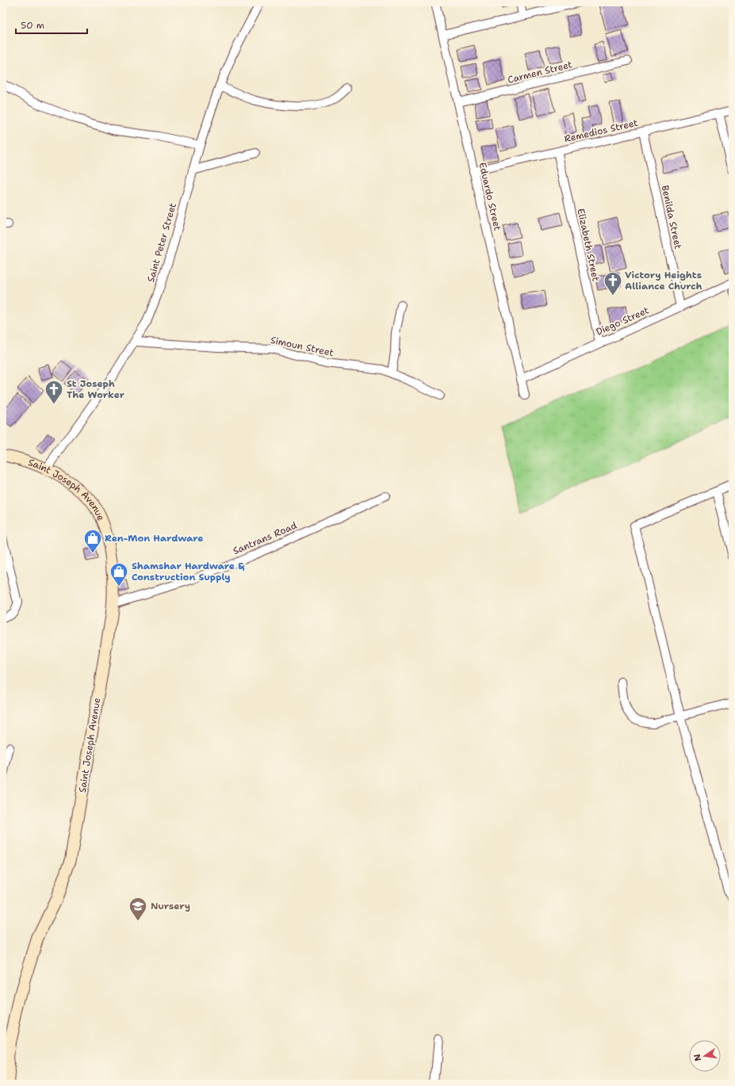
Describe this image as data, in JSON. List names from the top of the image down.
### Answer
{
  "streets": {
    "main road": ["Saint Joseph Avenue"],
    "street": [
      "Carmen Street",
      "Remedios Street",
      "Eduardo Street",
      "Benilda Street",
      "Saint Peter Street",
      "Elizabeth Street",
      "Diego Street",
      "Simoun Street",
      "Santrans Road"
    ]
  },
  "crossings": [
    ["Carmen Street", "Eduardo Street"],
    ["Remedios Street", "Eduardo Street"],
    ["Remedios Street", "Benilda Street"],
    ["Remedios Street", "Elizabeth Street"],
    ["Eduardo Street", "Diego Street"],
    ["Benilda Street", "Diego Street"],
    ["Saint Peter Street", "Simoun Street"],
    ["Saint Peter Street", "Saint Joseph Avenue"],
    ["Elizabeth Street", "Diego Street"],
    ["Saint Joseph Avenue", "Santrans Road"]
  ],
  "places": {
    "church": ["Victory Heights Alliance Church", "St Joseph The Worker"],
    "shop": ["Ren-Mon Hardware", "Shamshar Hardware & Construction Supply"],
    "school or university": ["Nursery"]
  },
  "scale_bar": "50 m",
  "north": "left"
}
